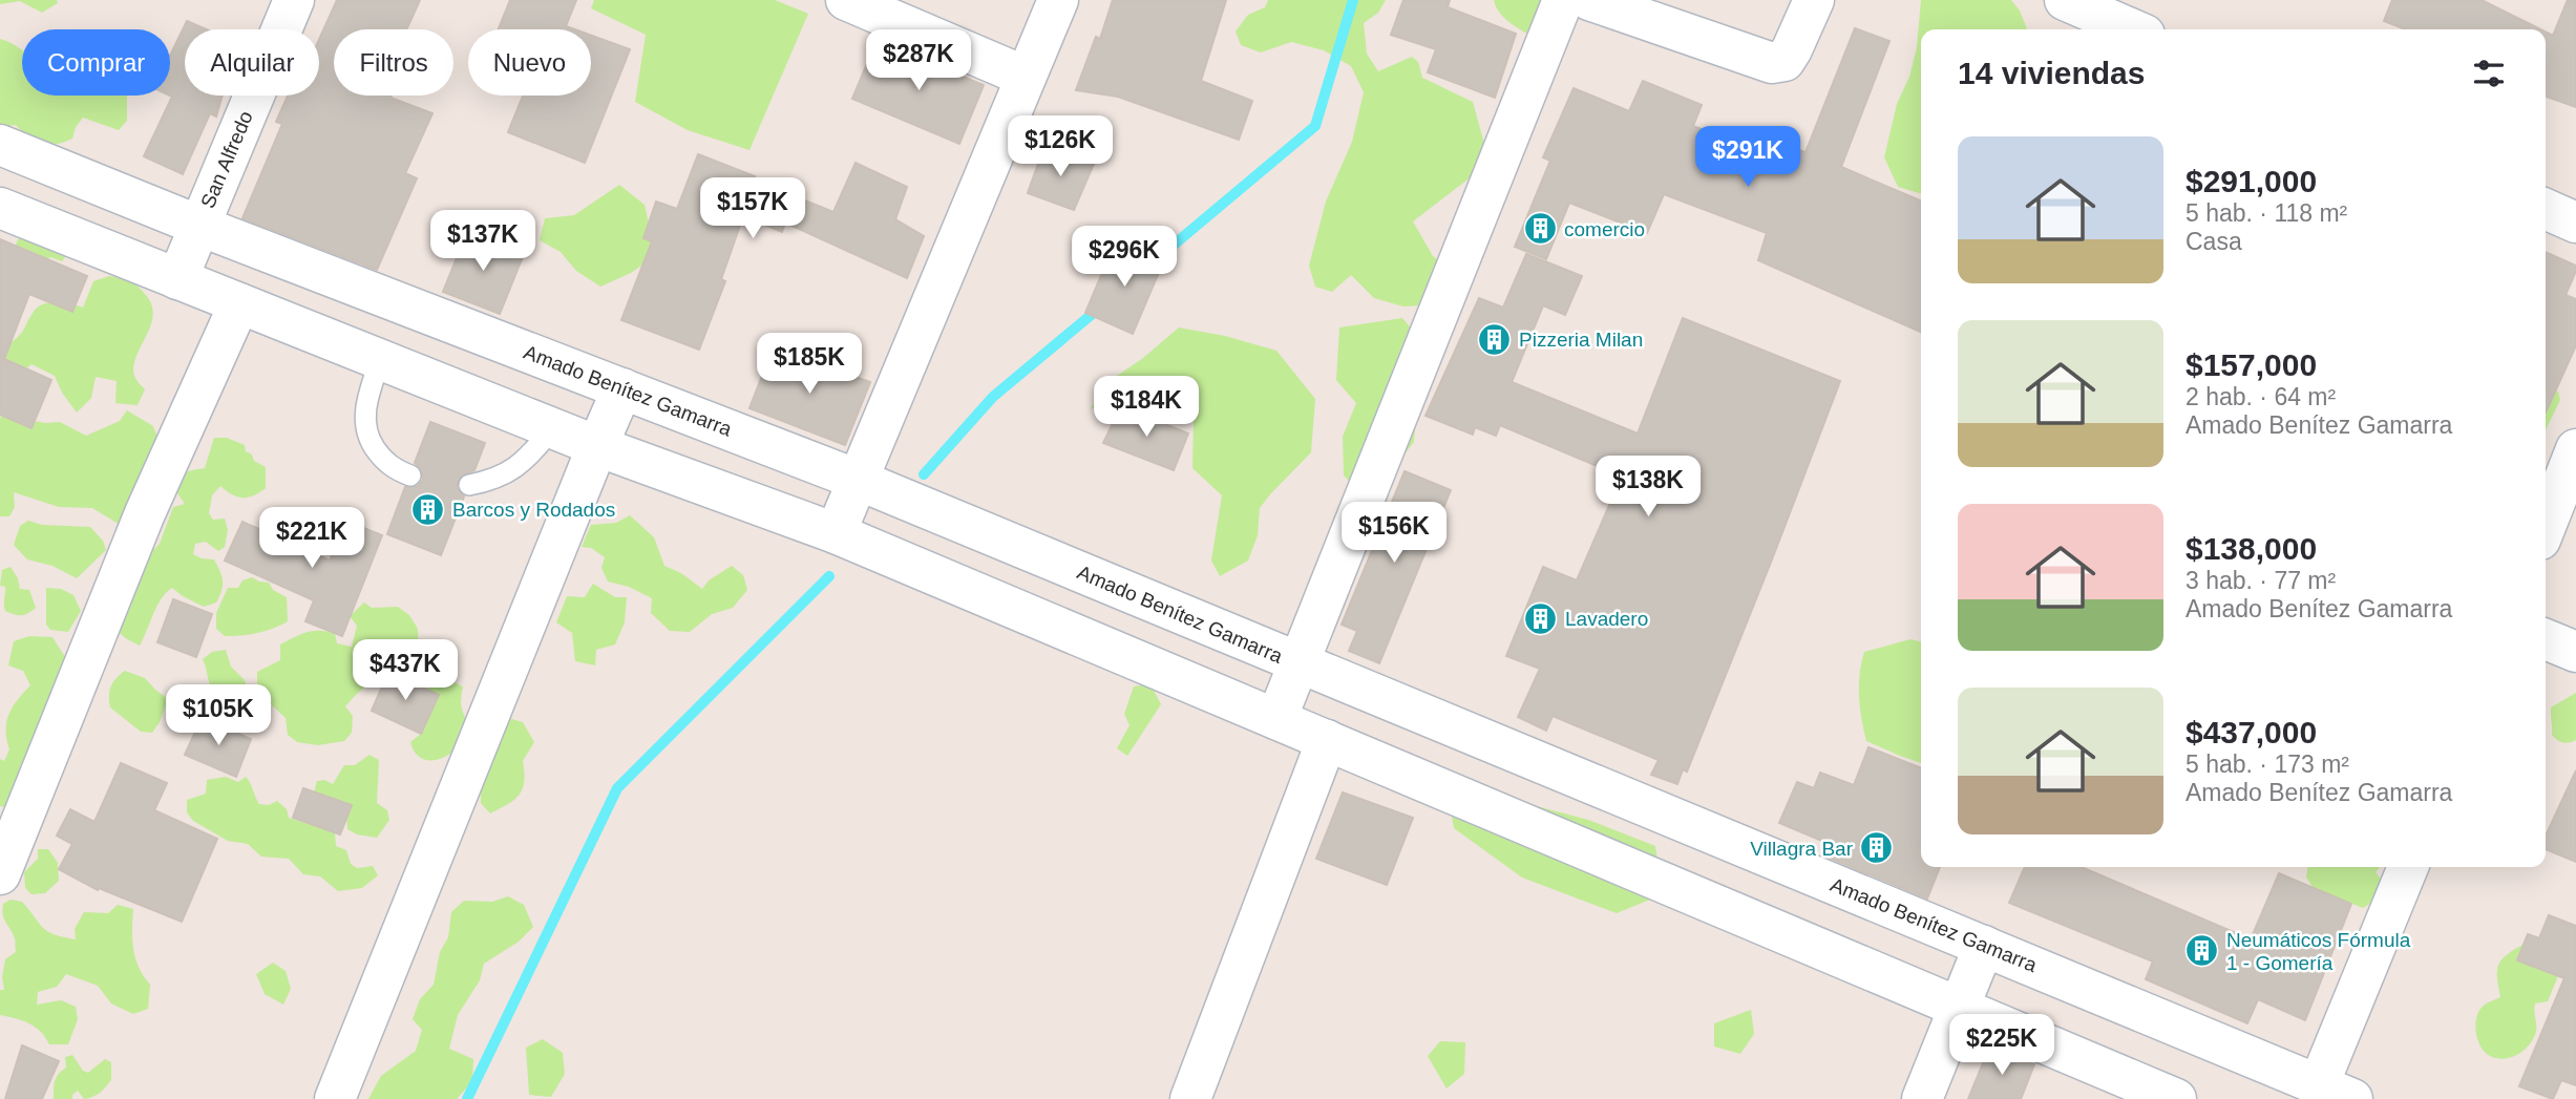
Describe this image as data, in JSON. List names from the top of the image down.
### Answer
{
  "streets": {
    "main road": ["San Alfredo", "Amado Benítez Gamarra"]
  },
  "crossings": [
    ["San Alfredo", "Amado Benítez Gamarra"]
  ],
  "places": {
    "building": [
      "comercio",
      "Pizzeria Milan",
      "Barcos y Rodados",
      "Lavadero",
      "Villagra Bar",
      "Neumáticos Fórmula 1 - Gomería"
    ]
  },
  "page": {
    "price": [
      "$287K",
      "$126K",
      "$291K",
      "$157K",
      "$137K",
      "$296K",
      "$185K",
      "$184K",
      "$138K",
      "$156K",
      "$221K",
      "$437K",
      "$105K",
      "$225K"
    ],
    "chip": [
      "Comprar",
      "Alquilar",
      "Filtros",
      "Nuevo"
    ],
    "heading": "14 viviendas",
    "list": [
      {
        "name": "$291,000",
        "note": "5 hab. · 118 m² · Casa"
      },
      {
        "name": "$157,000",
        "note": "2 hab. · 64 m² · Amado Benítez Gamarra"
      },
      {
        "name": "$138,000",
        "note": "3 hab. · 77 m² · Amado Benítez Gamarra"
      },
      {
        "name": "$437,000",
        "note": "5 hab. · 173 m² · Amado Benítez Gamarra"
      }
    ]
  }
}
